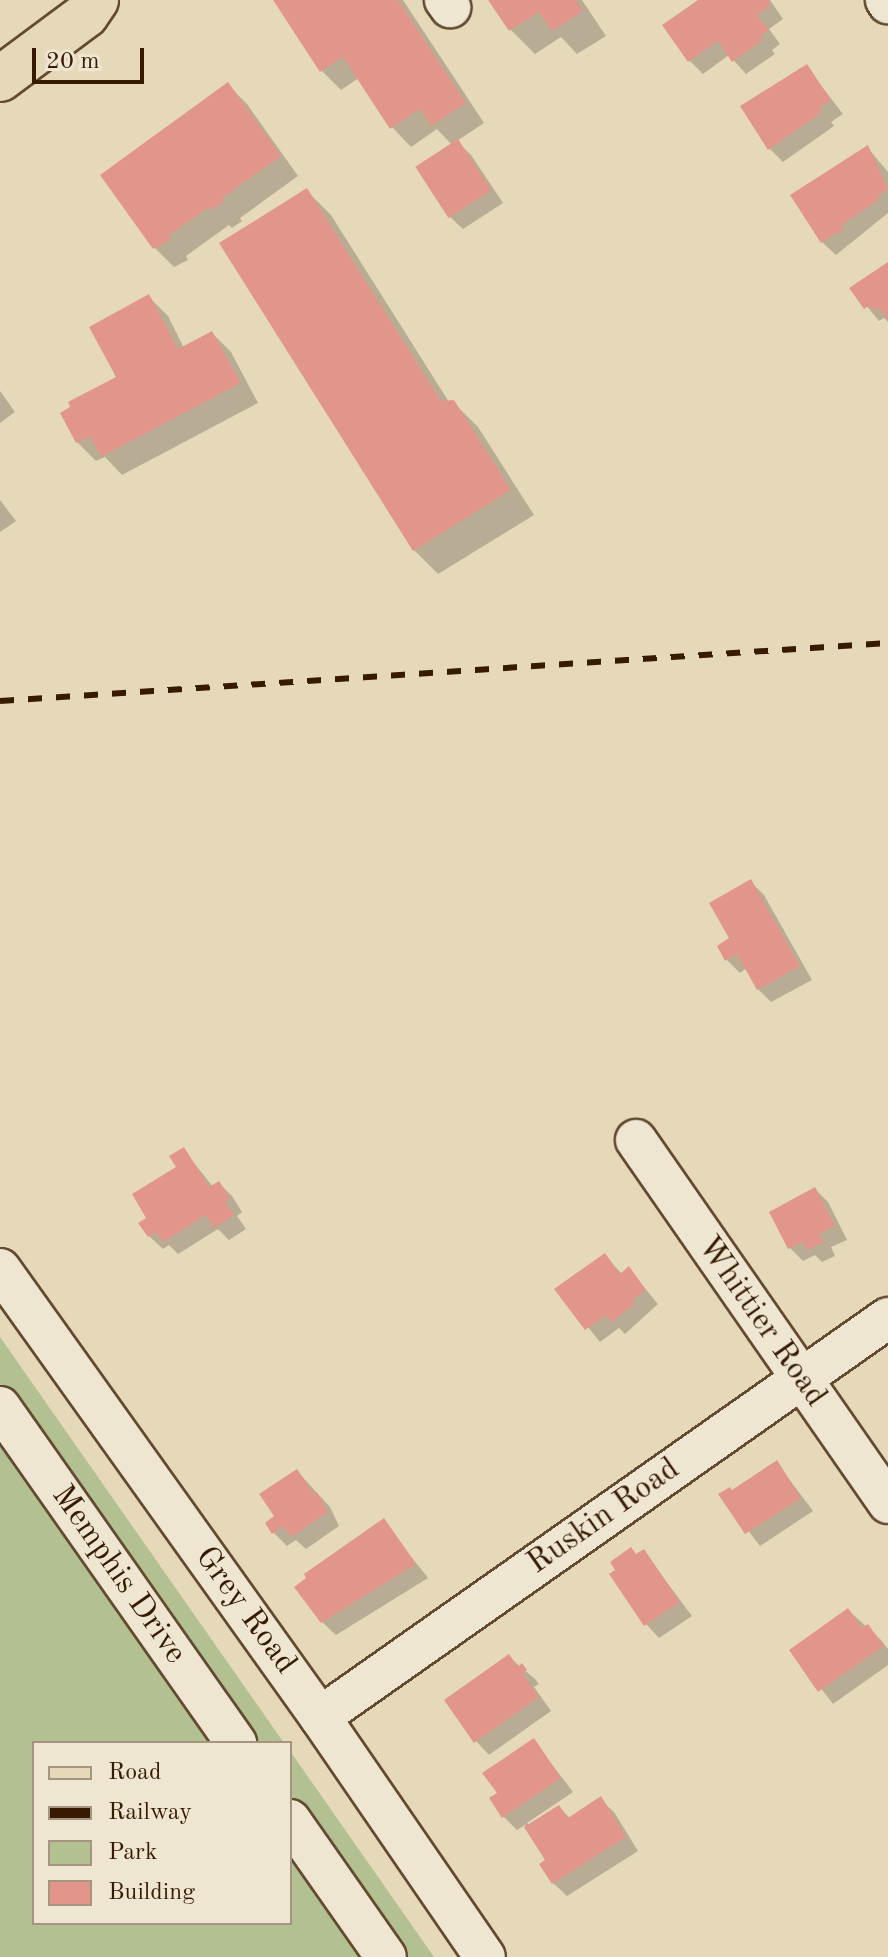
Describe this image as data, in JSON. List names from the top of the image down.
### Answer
{
  "streets": {
    "street": [
      "Whittier Road",
      "Ruskin Road",
      "Memphis Drive",
      "Grey Road"
    ]
  },
  "crossings": [
    ["Whittier Road", "Ruskin Road"],
    ["Ruskin Road", "Grey Road"]
  ],
  "legend": [
    "Road",
    "Railway",
    "Park",
    "Building"
  ],
  "scale_bar": "20 m"
}
